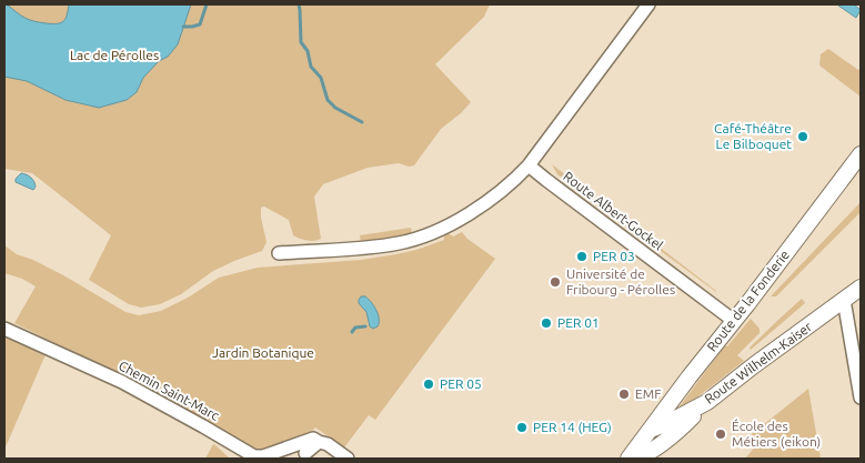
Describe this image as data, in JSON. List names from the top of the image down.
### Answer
{
  "streets": {
    "main road": ["Route de la Fonderie", "Route Wilhelm-Kaiser"],
    "street": ["Route Albert-Gockel", "Chemin Saint-Marc"]
  },
  "crossings": [
    ["Route Albert-Gockel", "Route de la Fonderie"],
    ["Route de la Fonderie", "Route Wilhelm-Kaiser"]
  ],
  "parks": ["Lac de Pérolles", "Jardin Botanique"],
  "places": [
    "Café-Théâtre Le Bilboquet",
    "PER 03",
    "Université de Fribourg - Pérolles",
    "PER 01",
    "PER 05",
    "EMF",
    "PER 14 (HEG)",
    "École des Métiers (eikon)"
  ]
}
